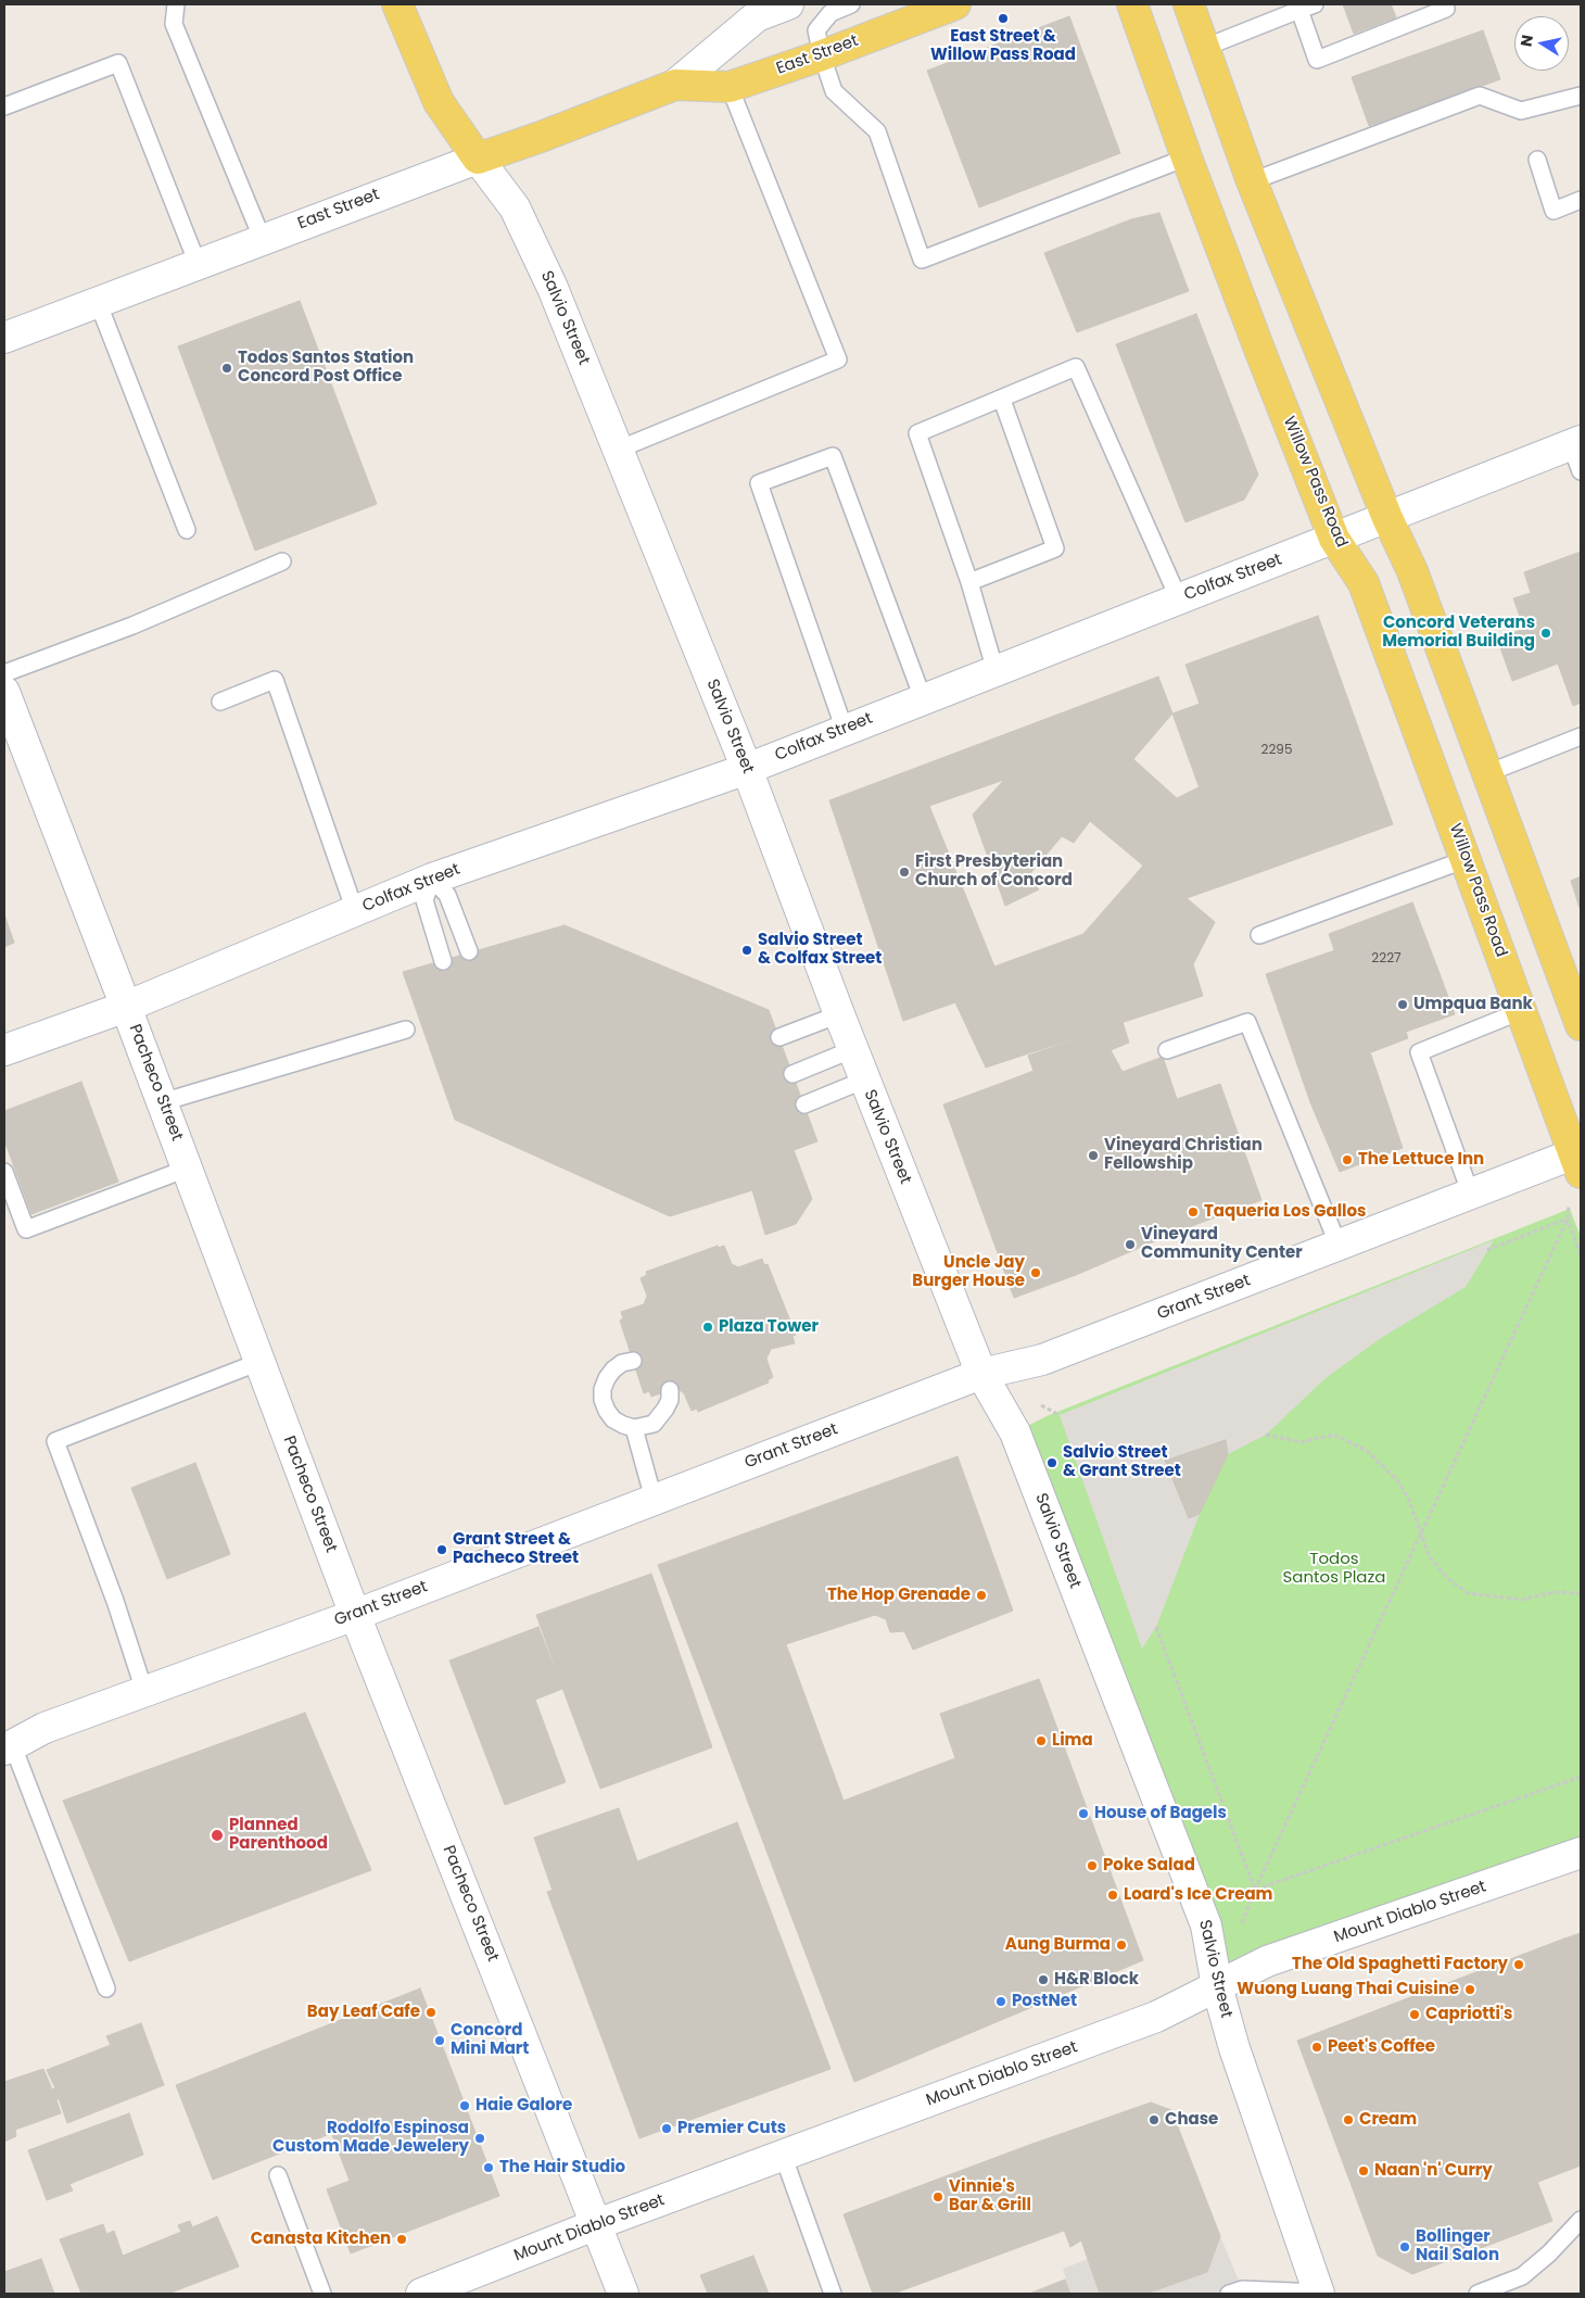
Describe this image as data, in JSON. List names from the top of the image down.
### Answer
{
  "streets": {
    "main road": ["East Street", "Salvio Street", "Willow Pass Road"],
    "street": [
      "Colfax Street",
      "Pacheco Street",
      "Grant Street",
      "Mount Diablo Street"
    ]
  },
  "crossings": [
    ["East Street", "Salvio Street"],
    ["Salvio Street", "Colfax Street"],
    ["Salvio Street", "Grant Street"],
    ["Salvio Street", "Mount Diablo Street"],
    ["Willow Pass Road", "Colfax Street"],
    ["Willow Pass Road", "Grant Street"],
    ["Colfax Street", "Pacheco Street"],
    ["Pacheco Street", "Grant Street"],
    ["Pacheco Street", "Mount Diablo Street"]
  ],
  "parks": ["Todos Santos Plaza"],
  "places": [
    "East Street & Willow Pass Road",
    "Todos Santos Station Concord Post Office",
    "Concord Veterans Memorial Building",
    "First Presbyterian Church of Concord",
    "Salvio Street & Colfax Street",
    "Umpqua Bank",
    "Vineyard Christian Fellowship",
    "The Lettuce Inn",
    "Taqueria Los Gallos",
    "Vineyard Community Center",
    "Uncle Jay Burger House",
    "Plaza Tower",
    "Salvio Street & Grant Street",
    "Grant Street & Pacheco Street",
    "The Hop Grenade",
    "Lima",
    "House of Bagels",
    "Planned Parenthood",
    "Poke Salad",
    "Loard's Ice Cream",
    "Aung Burma",
    "The Old Spaghetti Factory",
    "H&R Block",
    "Wuong Luang Thai Cuisine",
    "PostNet",
    "Bay Leaf Cafe",
    "Capriotti's",
    "Concord Mini Mart",
    "Peet's Coffee",
    "Haie Galore",
    "Chase",
    "Cream",
    "Premier Cuts",
    "Rodolfo Espinosa Custom Made Jewelery",
    "The Hair Studio",
    "Naan 'n' Curry",
    "Vinnie's Bar & Grill",
    "Canasta Kitchen",
    "Bollinger Nail Salon"
  ],
  "house_numbers": ["2295", "2227"],
  "north": "left"
}
